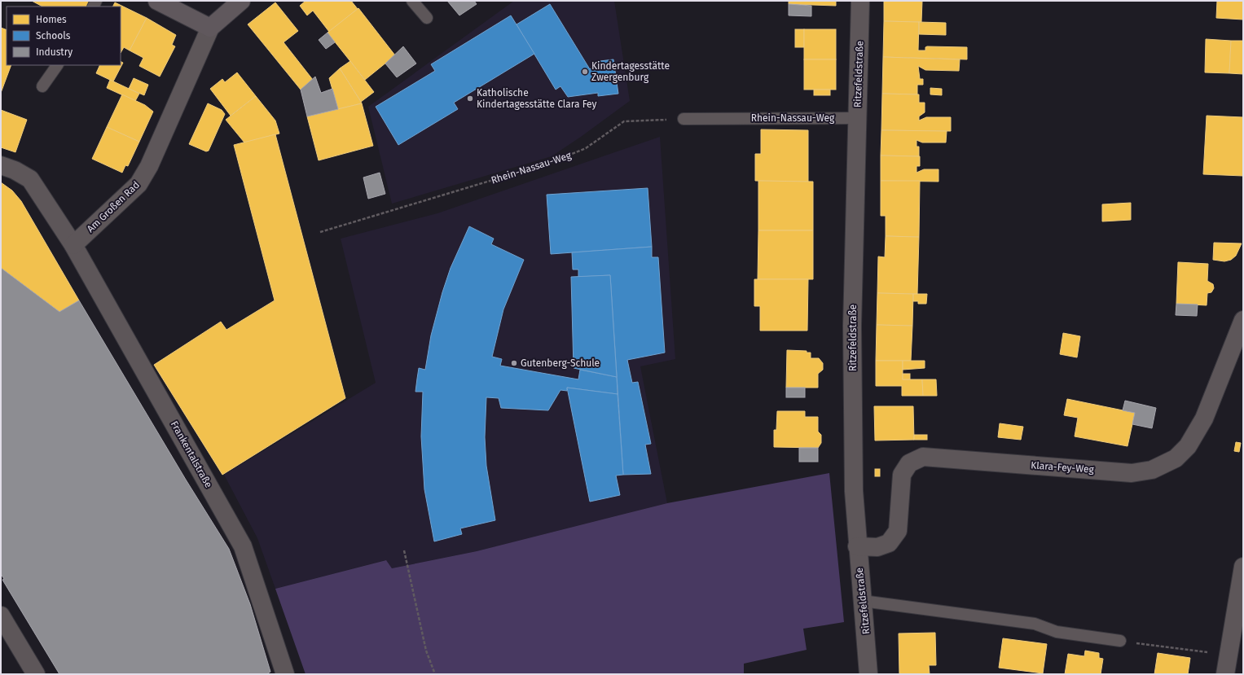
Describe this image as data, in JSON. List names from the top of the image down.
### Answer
{
  "streets": {
    "street": [
      "Ritzefeldstraße",
      "Am Großen Rad",
      "Frankentalstraße",
      "Klara-Fey-Weg"
    ],
    "lane": ["Rhein-Nassau-Weg"]
  },
  "crossings": [
    ["Ritzefeldstraße", "Rhein-Nassau-Weg"],
    ["Ritzefeldstraße", "Klara-Fey-Weg"],
    ["Am Großen Rad", "Frankentalstraße"]
  ],
  "places": ["Kindertagesstätte Zwergenburg", "Katholische Kindertagesstätte Clara Fey", "Gutenberg-Schule"],
  "legend": ["Homes", "Schools", "Industry"]
}
